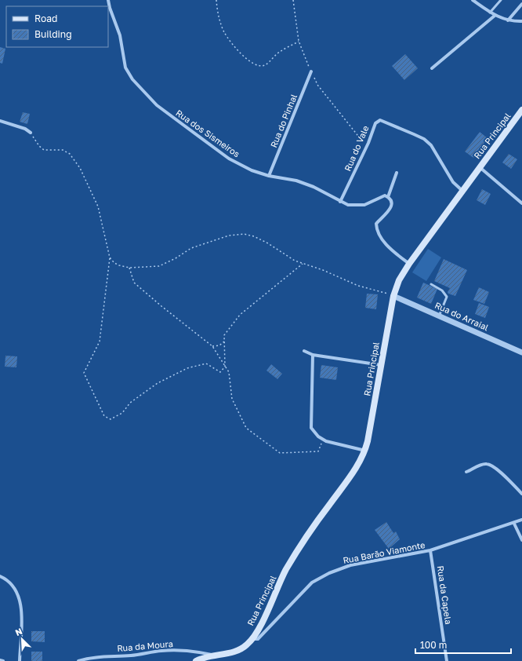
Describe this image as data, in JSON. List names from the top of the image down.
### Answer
{
  "streets": {
    "main road": ["Rua Principal"],
    "street": [
      "Rua do Pinhal",
      "Rua dos Sismeiros",
      "Rua do Vale",
      "Rua do Arraial",
      "Rua Barão Viamonte",
      "Rua da Capela",
      "Rua da Moura"
    ]
  },
  "crossings": [
    ["Rua do Pinhal", "Rua dos Sismeiros"],
    ["Rua dos Sismeiros", "Rua do Vale"],
    ["Rua Principal", "Rua do Vale"],
    ["Rua Principal", "Rua do Arraial"],
    ["Rua Principal", "Rua Barão Viamonte"],
    ["Rua Barão Viamonte", "Rua da Capela"]
  ],
  "legend": ["Road", "Building"],
  "scale_bar": "100 m",
  "north": "top left"
}
